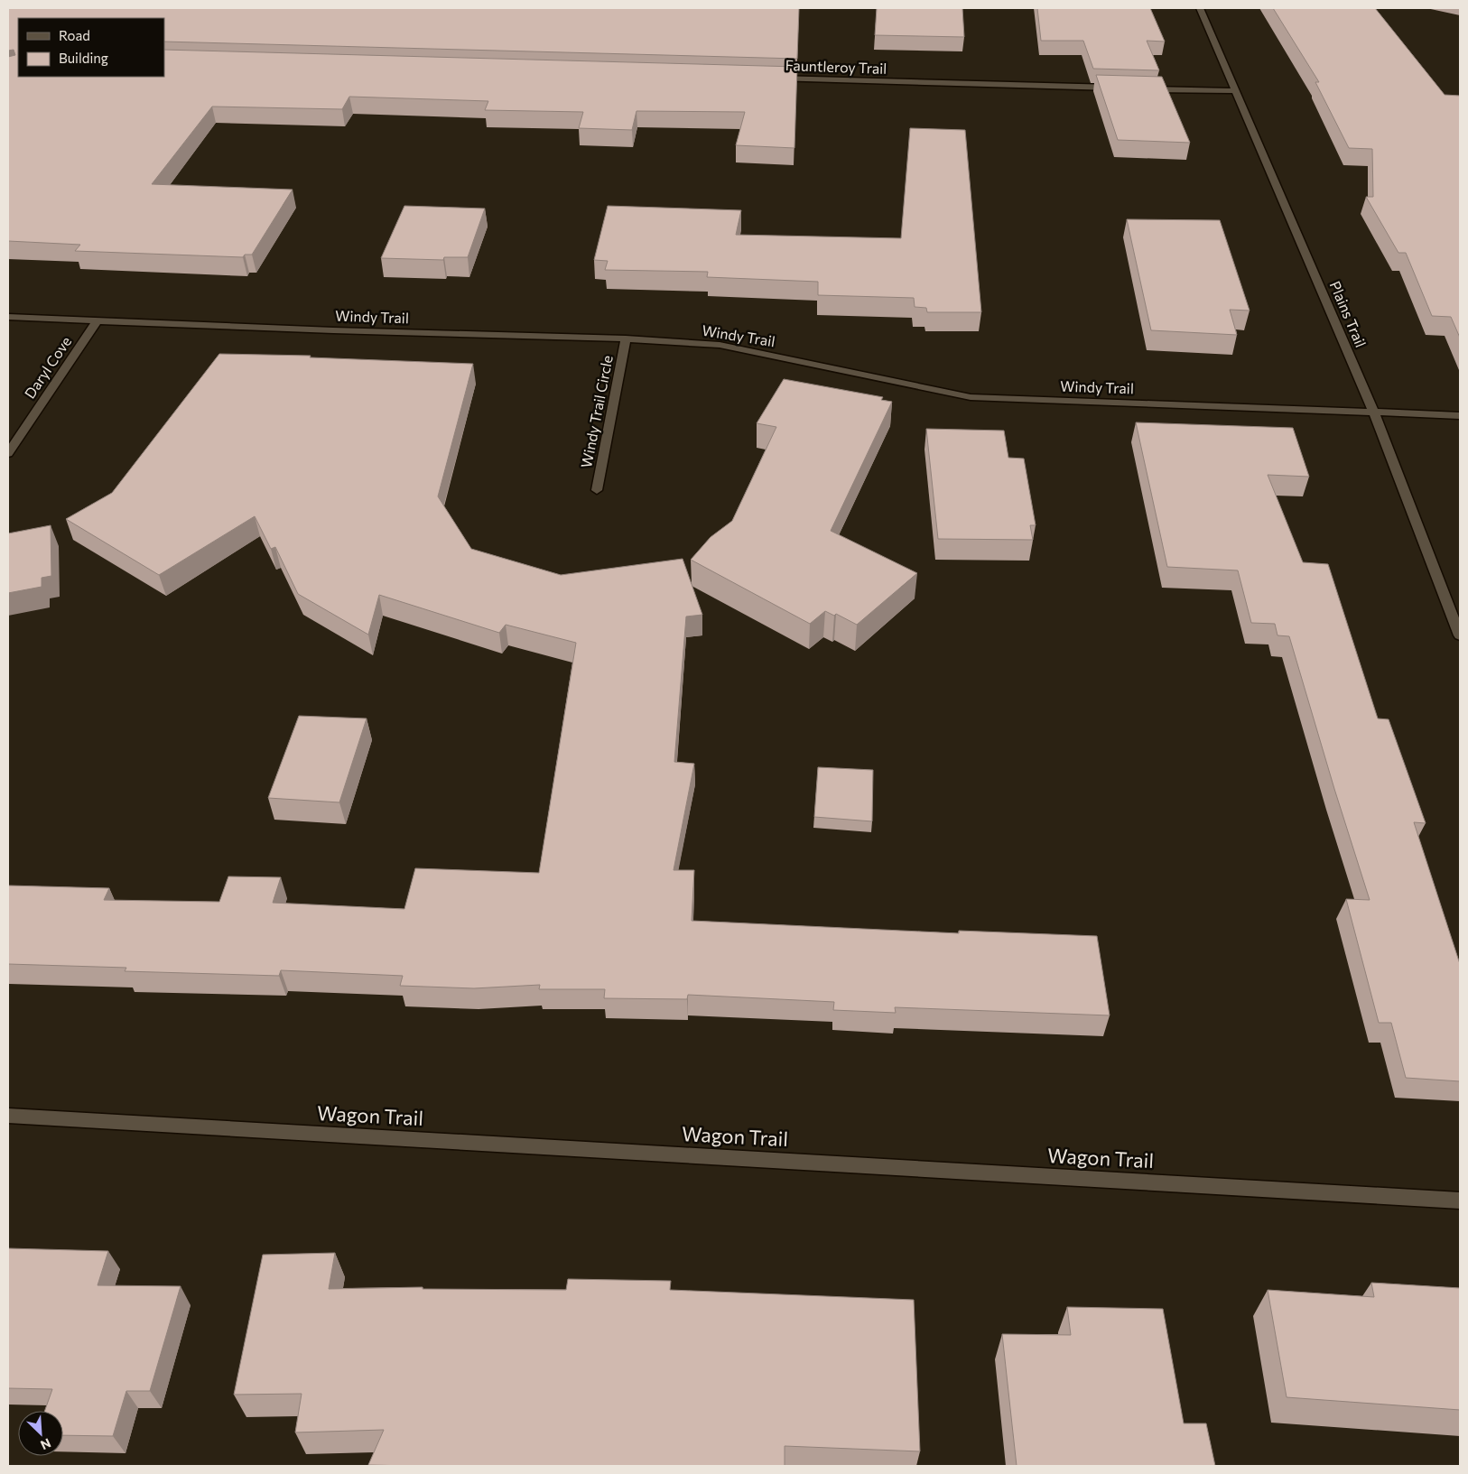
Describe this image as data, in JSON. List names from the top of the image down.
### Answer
{
  "streets": {
    "street": [
      "Fauntleroy Trail",
      "Plains Trail",
      "Windy Trail",
      "Daryl Cove",
      "Windy Trail Circle",
      "Wagon Trail"
    ]
  },
  "crossings": [
    ["Plains Trail", "Windy Trail"],
    ["Windy Trail", "Daryl Cove"],
    ["Windy Trail", "Windy Trail Circle"]
  ],
  "legend": ["Road", "Building"],
  "north": "bottom right"
}
